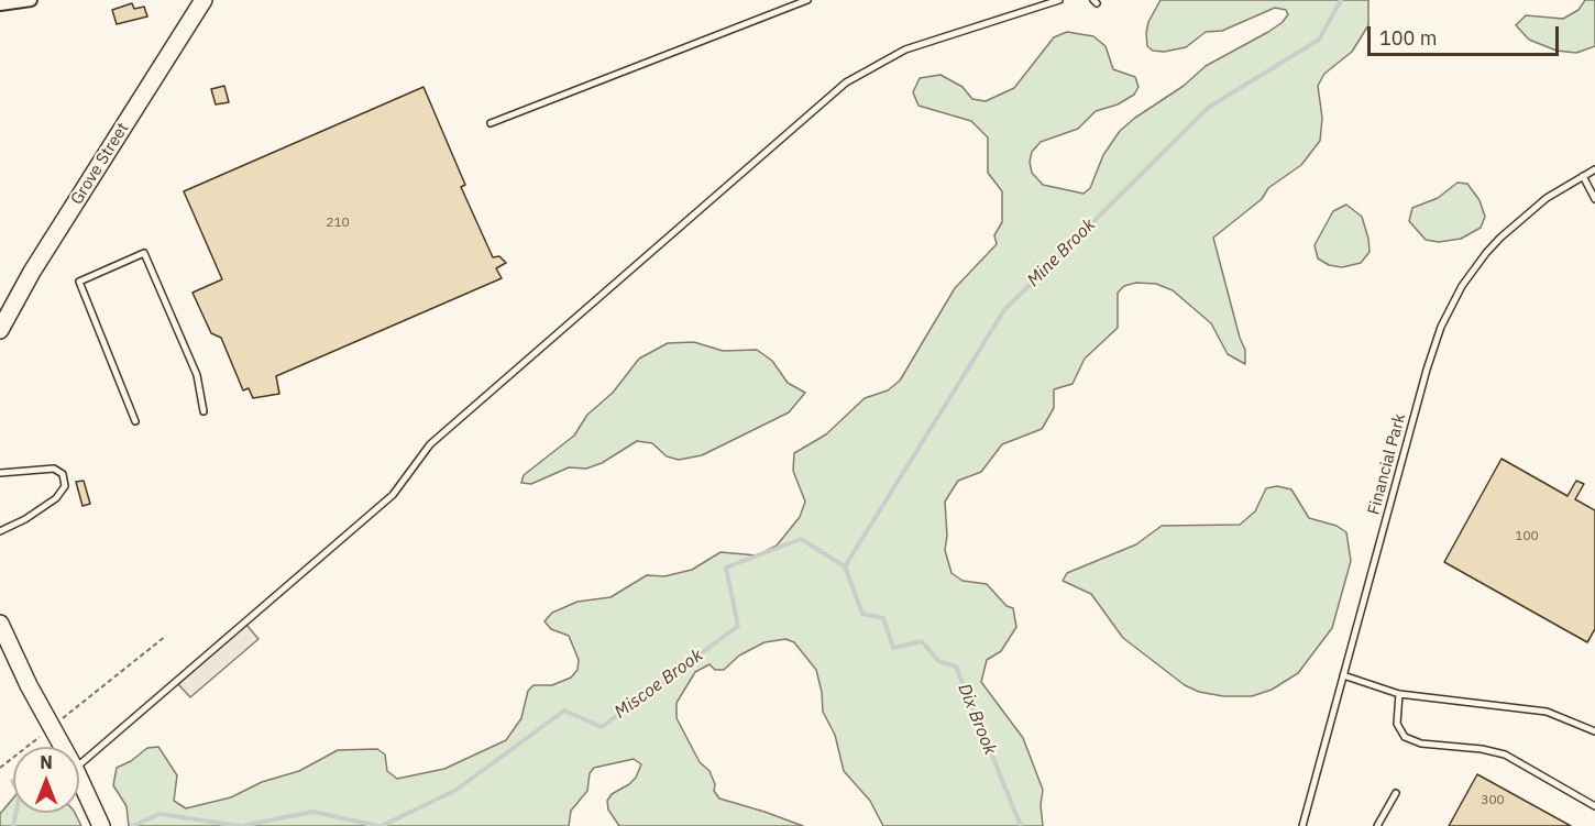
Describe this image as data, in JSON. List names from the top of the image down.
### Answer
{
  "streets": {
    "main road": ["Grove Street"],
    "lane": ["Financial Park"]
  },
  "water": ["Mine Brook", "Miscoe Brook", "Dix Brook"],
  "house_numbers": ["210", "100", "300"],
  "scale_bar": "100 m",
  "north": "top"
}
